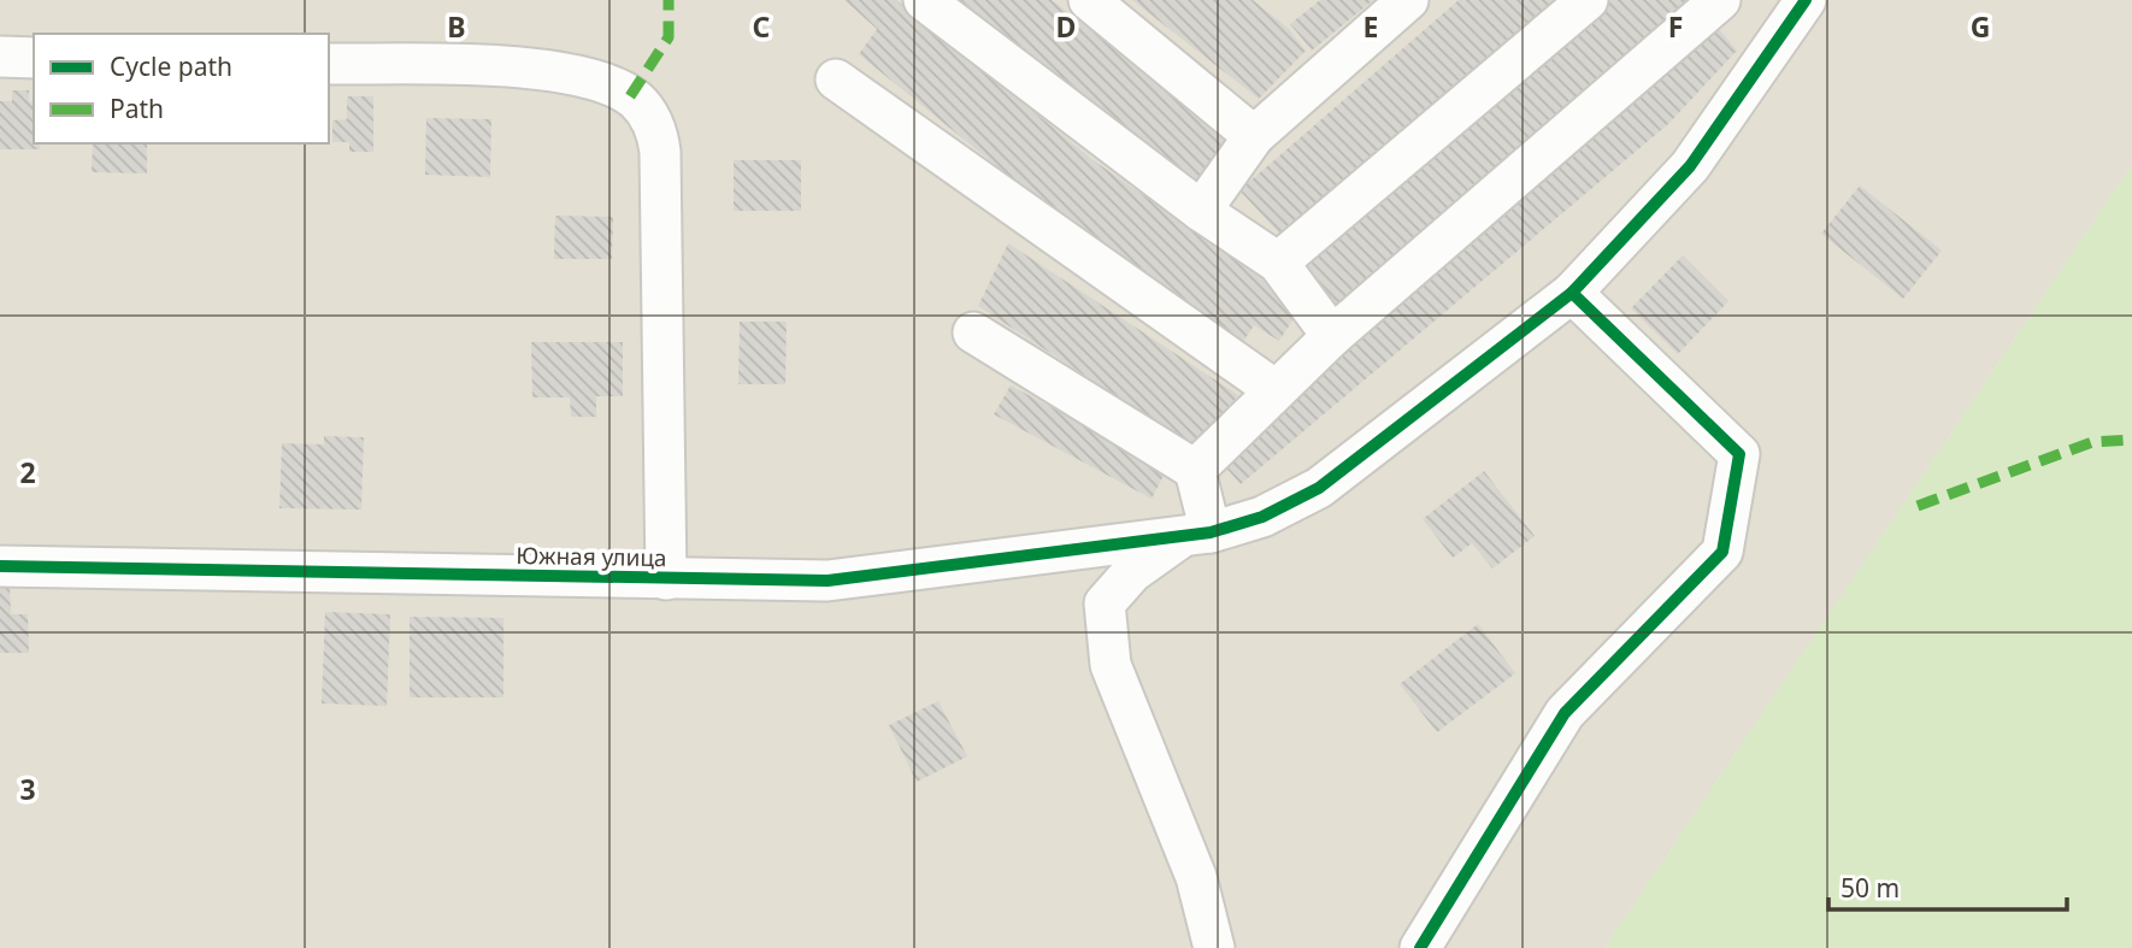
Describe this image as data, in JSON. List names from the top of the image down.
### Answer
{
  "streets": {
    "street": ["Южная улица"]
  },
  "legend": ["Cycle path", "Path"],
  "scale_bar": "50 m",
  "grid": {
    "columns": [
      "B",
      "C",
      "D",
      "E",
      "F",
      "G"
    ],
    "rows": ["2", "3"]
  }
}
